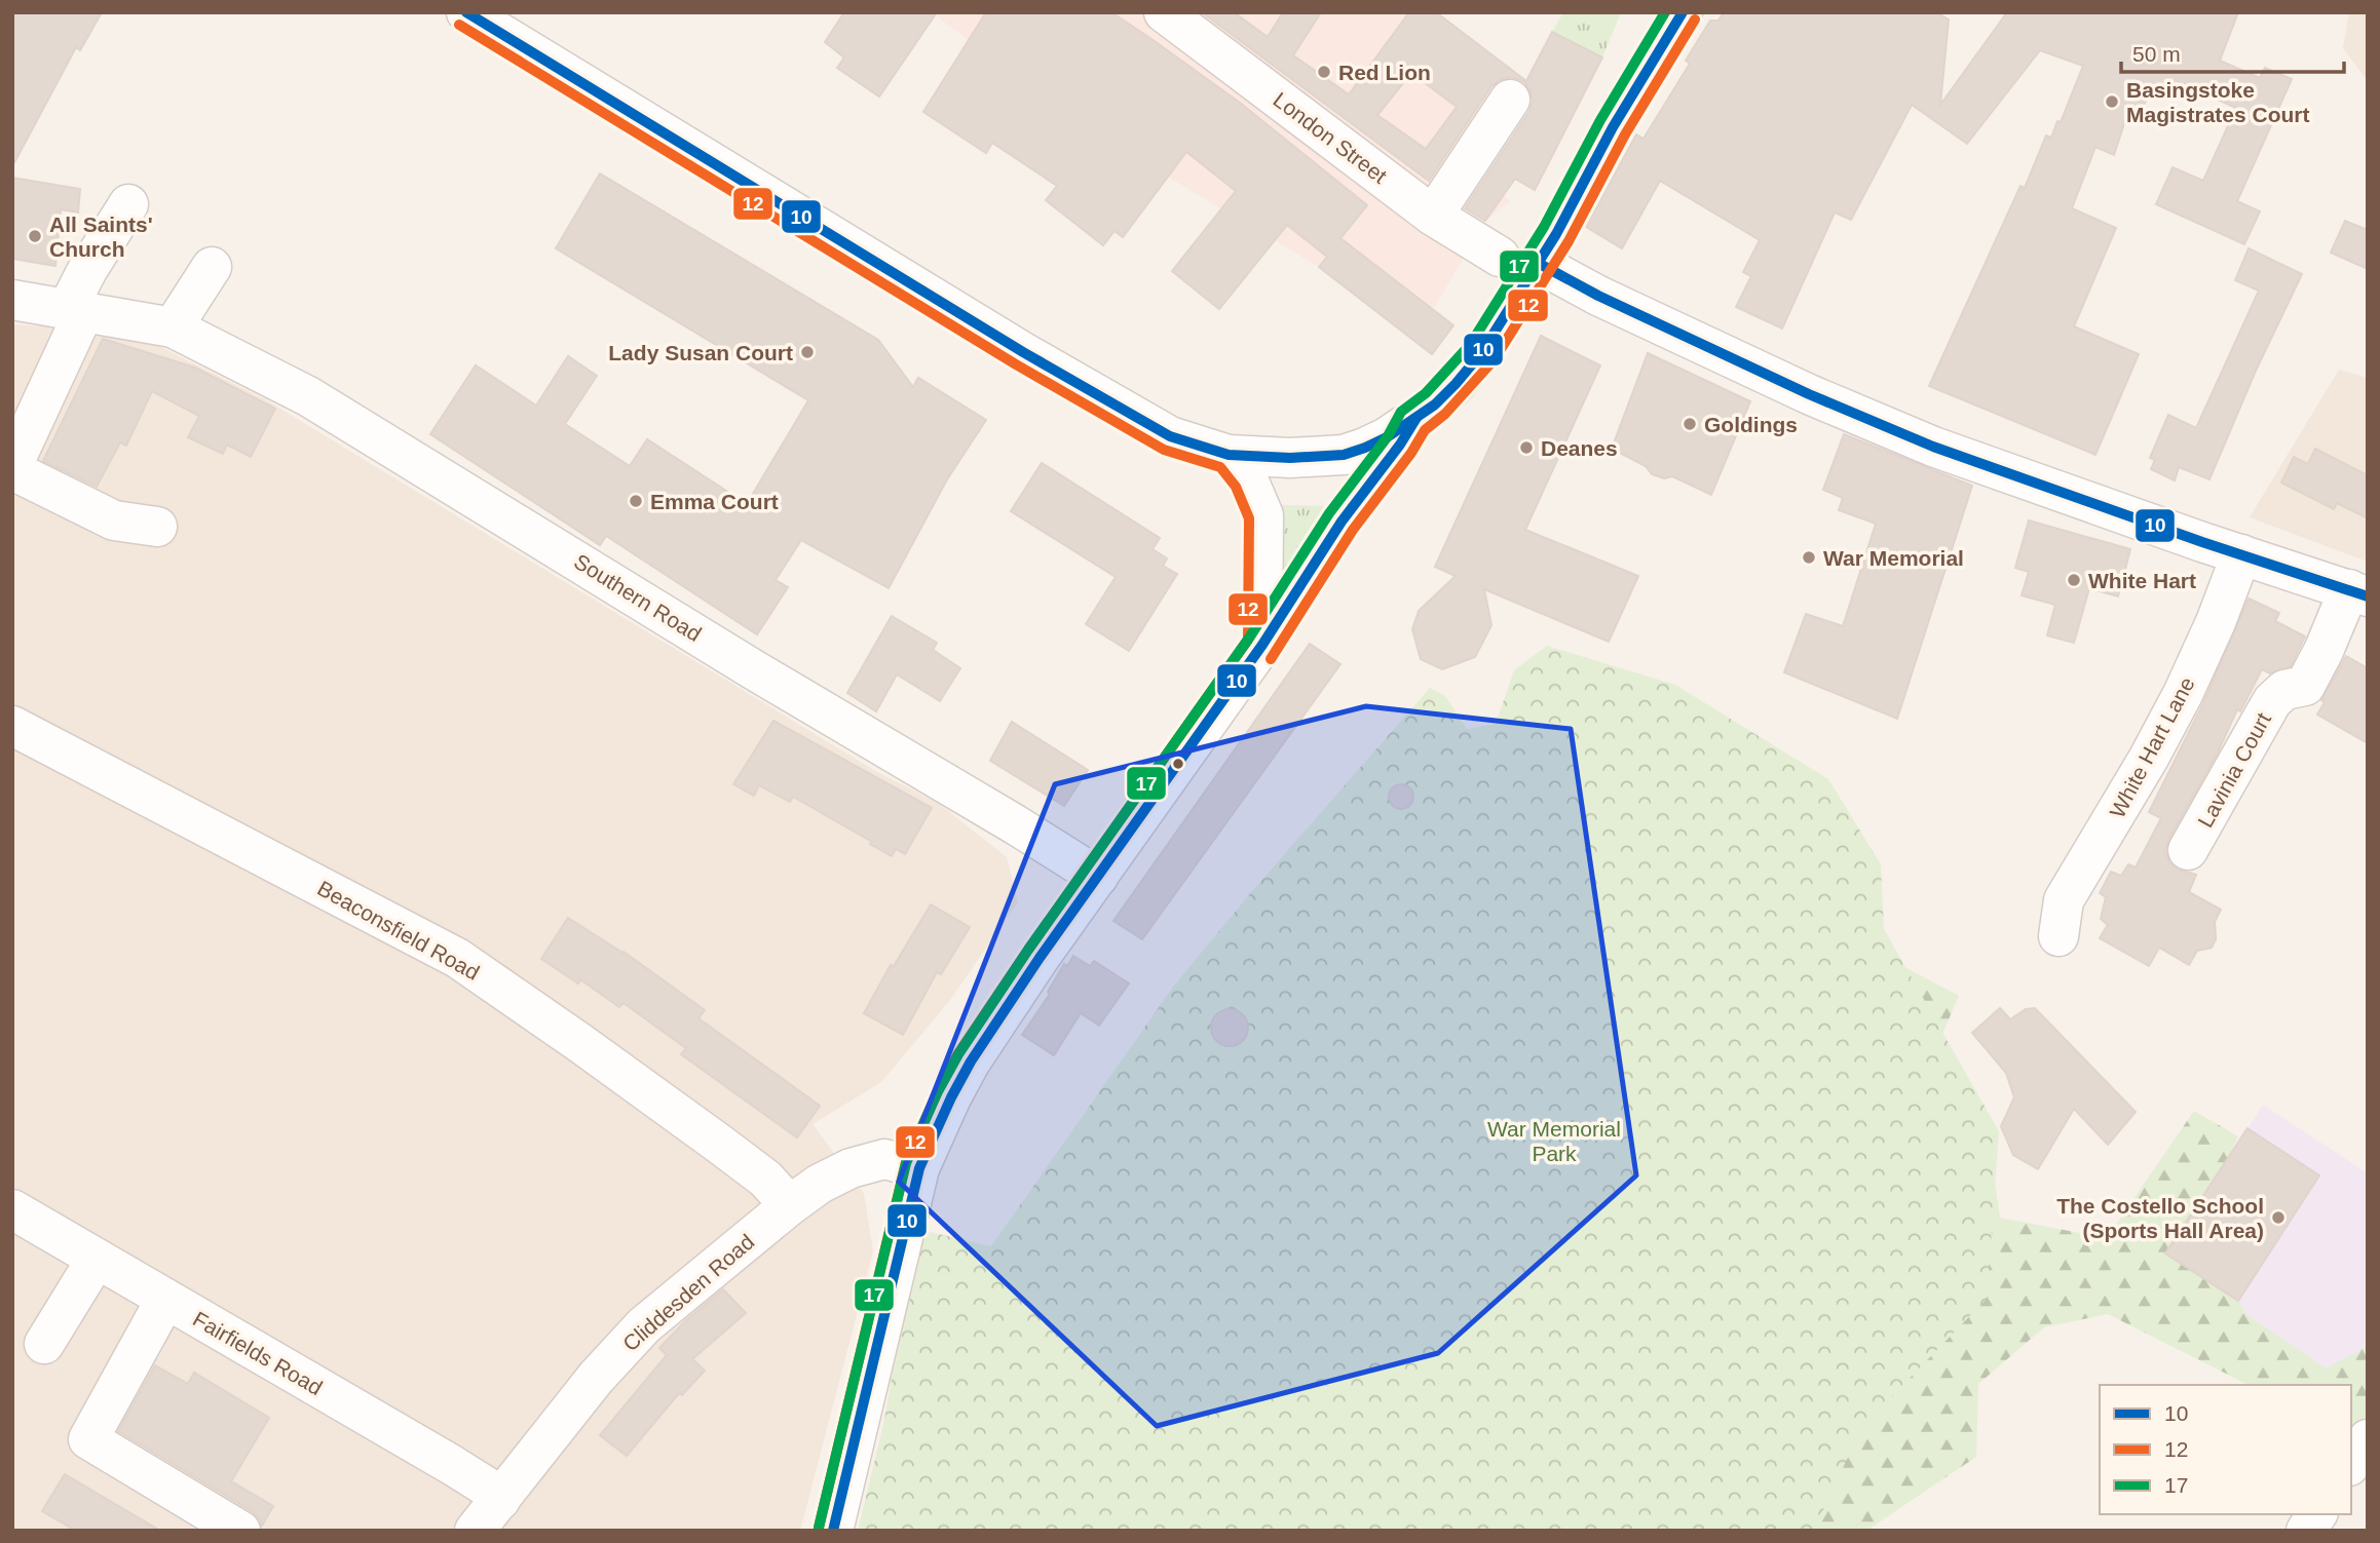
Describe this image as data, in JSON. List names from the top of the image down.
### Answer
{
  "streets": {
    "street": [
      "London Street",
      "Southern Road",
      "White Hart Lane",
      "Lavinia Court",
      "Beaconsfield Road",
      "Cliddesden Road",
      "Fairfields Road"
    ]
  },
  "crossings": [
    ["Beaconsfield Road", "Cliddesden Road"],
    ["Cliddesden Road", "Fairfields Road"]
  ],
  "parks": ["War Memorial Park"],
  "places": [
    "Red Lion",
    "Basingstoke Magistrates Court",
    "All Saints' Church",
    "Lady Susan Court",
    "Goldings",
    "Deanes",
    "Emma Court",
    "War Memorial",
    "White Hart",
    "The Costello School (Sports Hall Area)"
  ],
  "lines": ["transit line 10", "transit line 17", "transit line 12"],
  "legend": ["10", "12", "17"],
  "scale_bar": "50 m"
}
